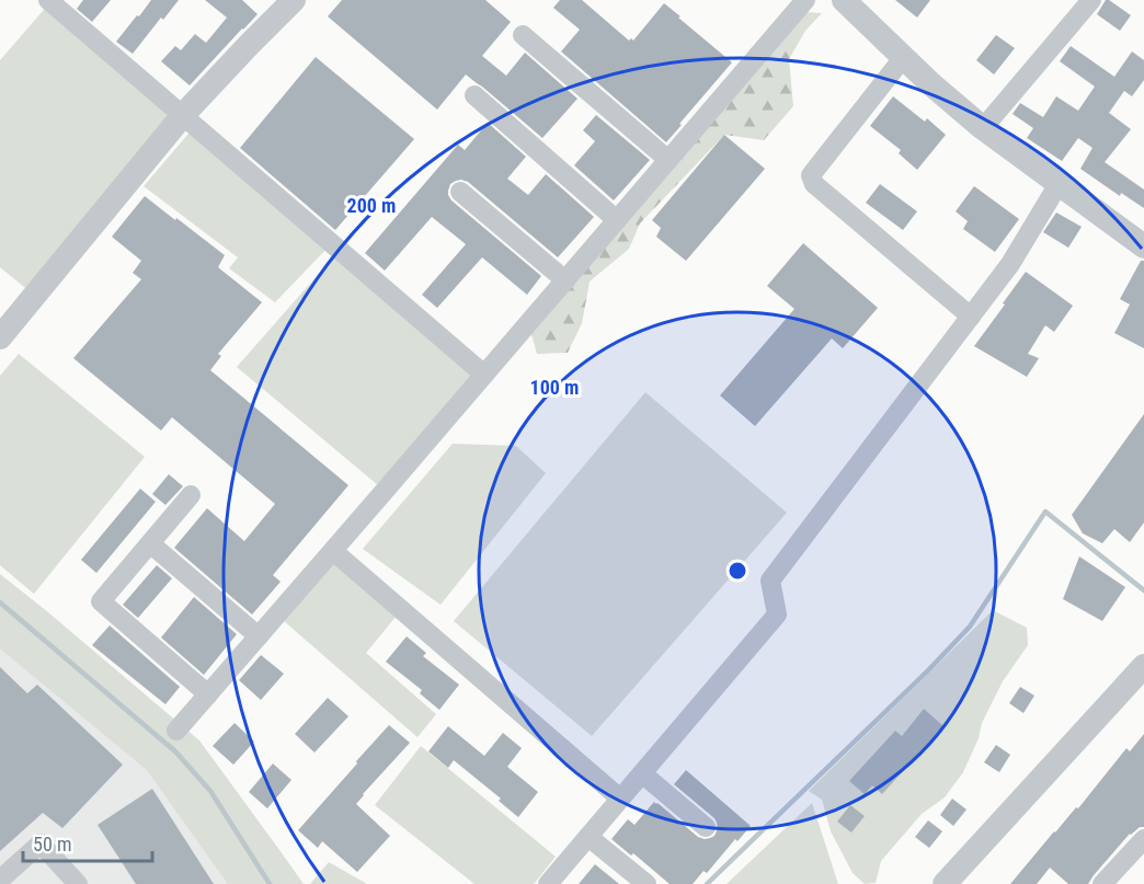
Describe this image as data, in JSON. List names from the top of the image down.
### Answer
{
  "scale_bar": "50 m",
  "rings": ["200 m", "100 m"]
}
